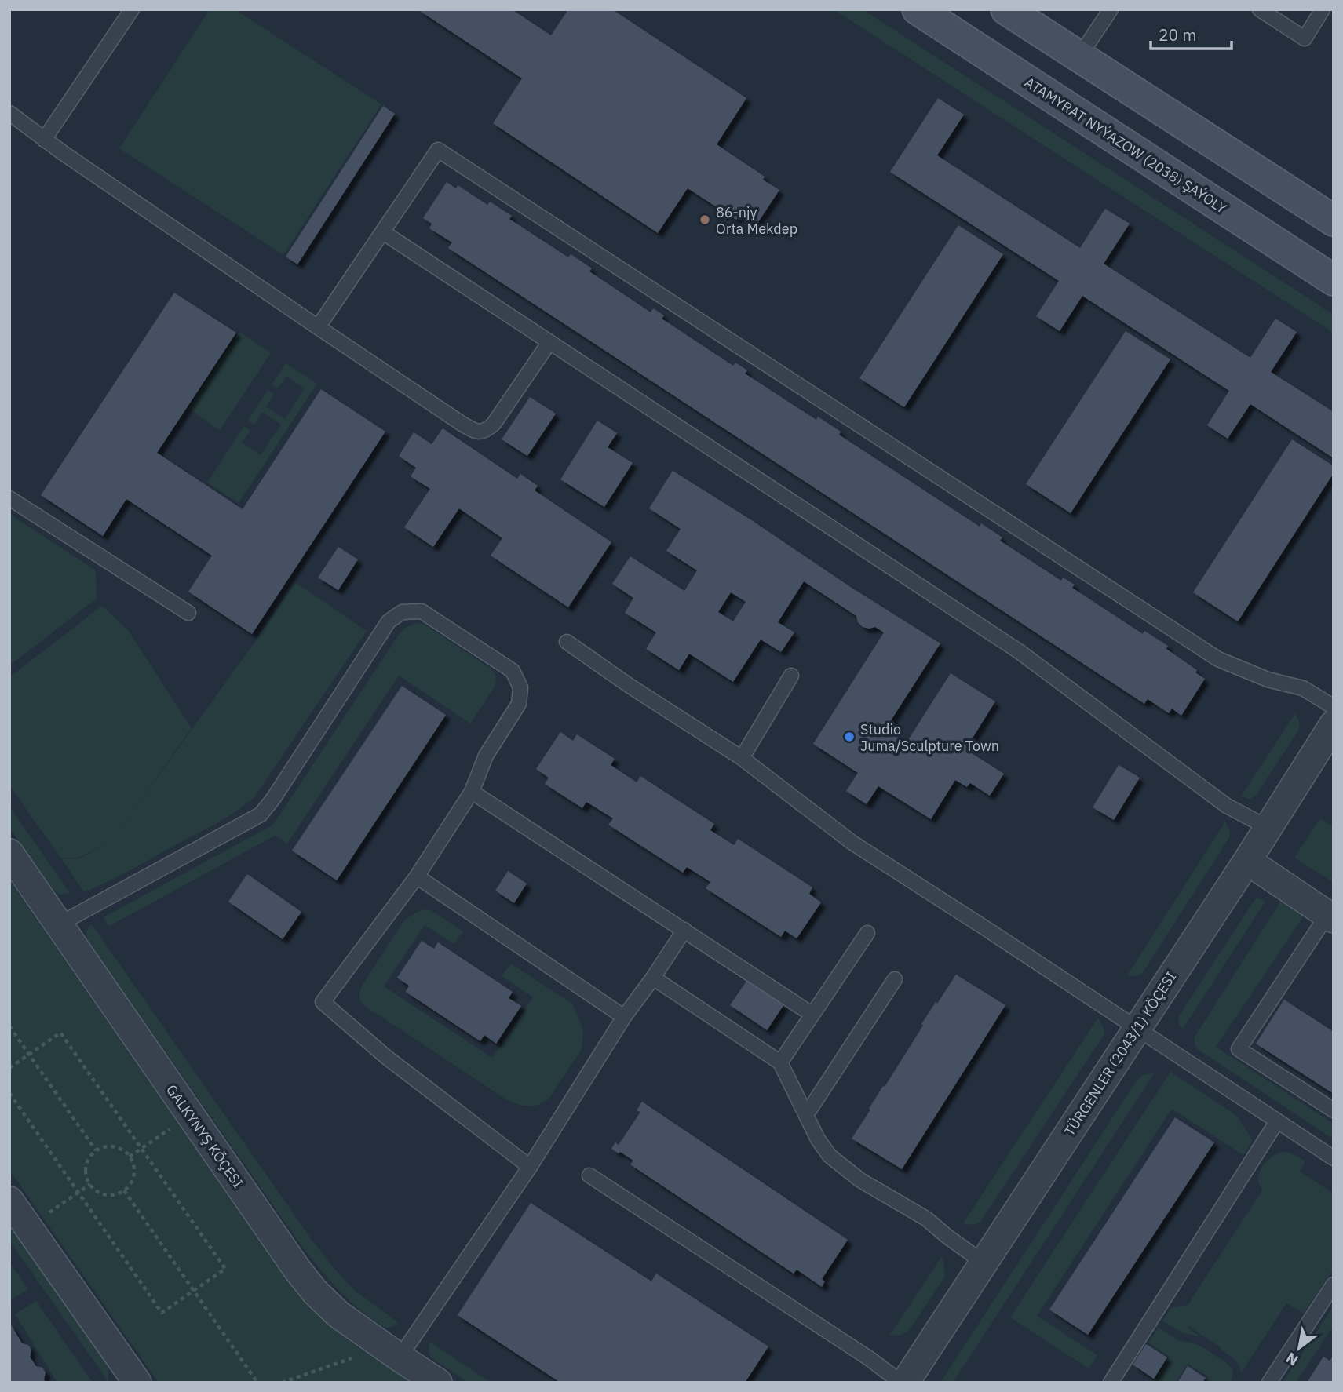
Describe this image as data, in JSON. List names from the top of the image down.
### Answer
{
  "streets": {
    "main road": ["ATAMYRAT NYÝAZOW (2038) ŞAÝOLY"],
    "street": ["TÜRGENLER (2043/1) KÖÇESI", "GALKYNYŞ KÖÇESI"]
  },
  "places": ["86-njy Orta Mekdep", "Studio Juma/Sculpture Town"],
  "scale_bar": "20 m",
  "north": "bottom left"
}
